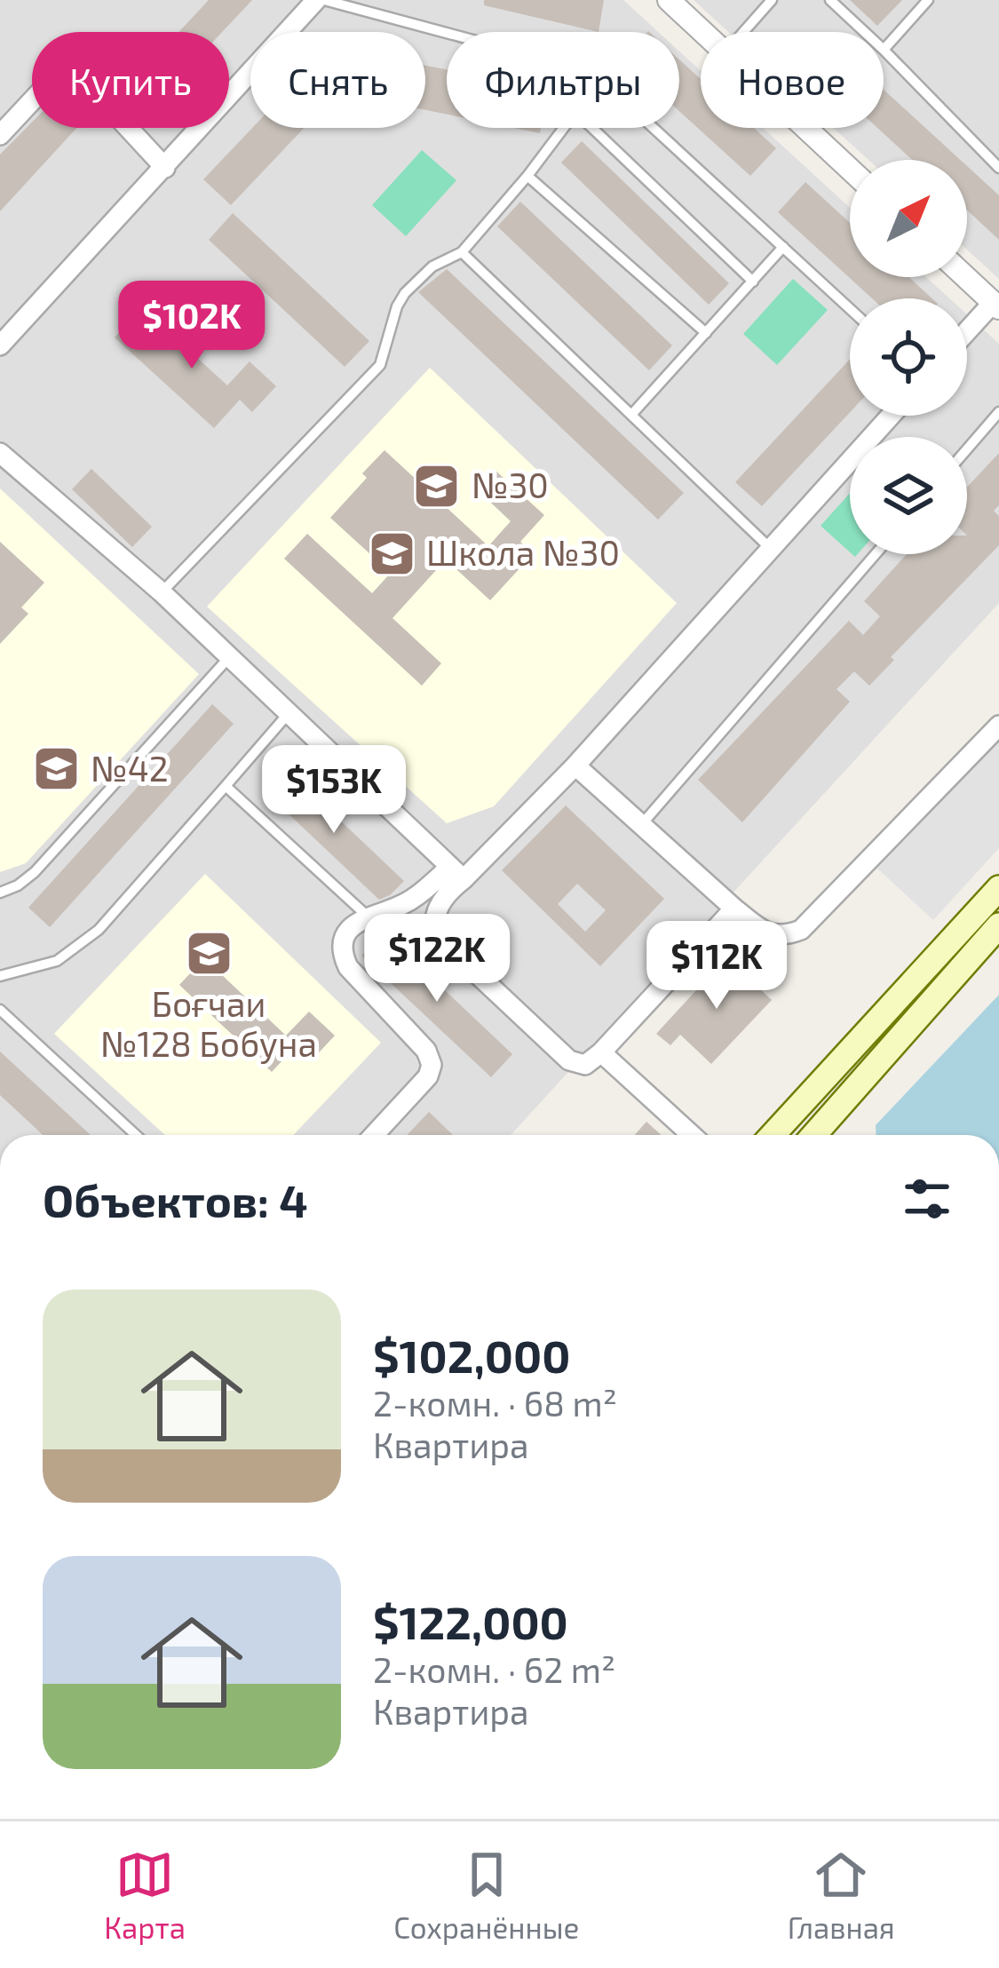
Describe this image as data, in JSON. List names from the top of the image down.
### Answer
{
  "places": {
    "school or university": [
      "№30",
      "Школа №30",
      "№42",
      "Боғчаи №128 Бобуна"
    ]
  },
  "north": "top right",
  "page": {
    "chip": [
      "Купить",
      "Снять",
      "Фильтры",
      "Новое"
    ],
    "price": [
      "$102K",
      "$153K",
      "$122K",
      "$112K"
    ],
    "heading": "Объектов: 4",
    "list": [
      {
        "name": "$102,000",
        "note": "2-комн. · 68 m² · Квартира"
      },
      {
        "name": "$122,000",
        "note": "2-комн. · 62 m² · Квартира"
      }
    ],
    "tabs": ["Карта", "Сохранённые", "Главная"]
  }
}
